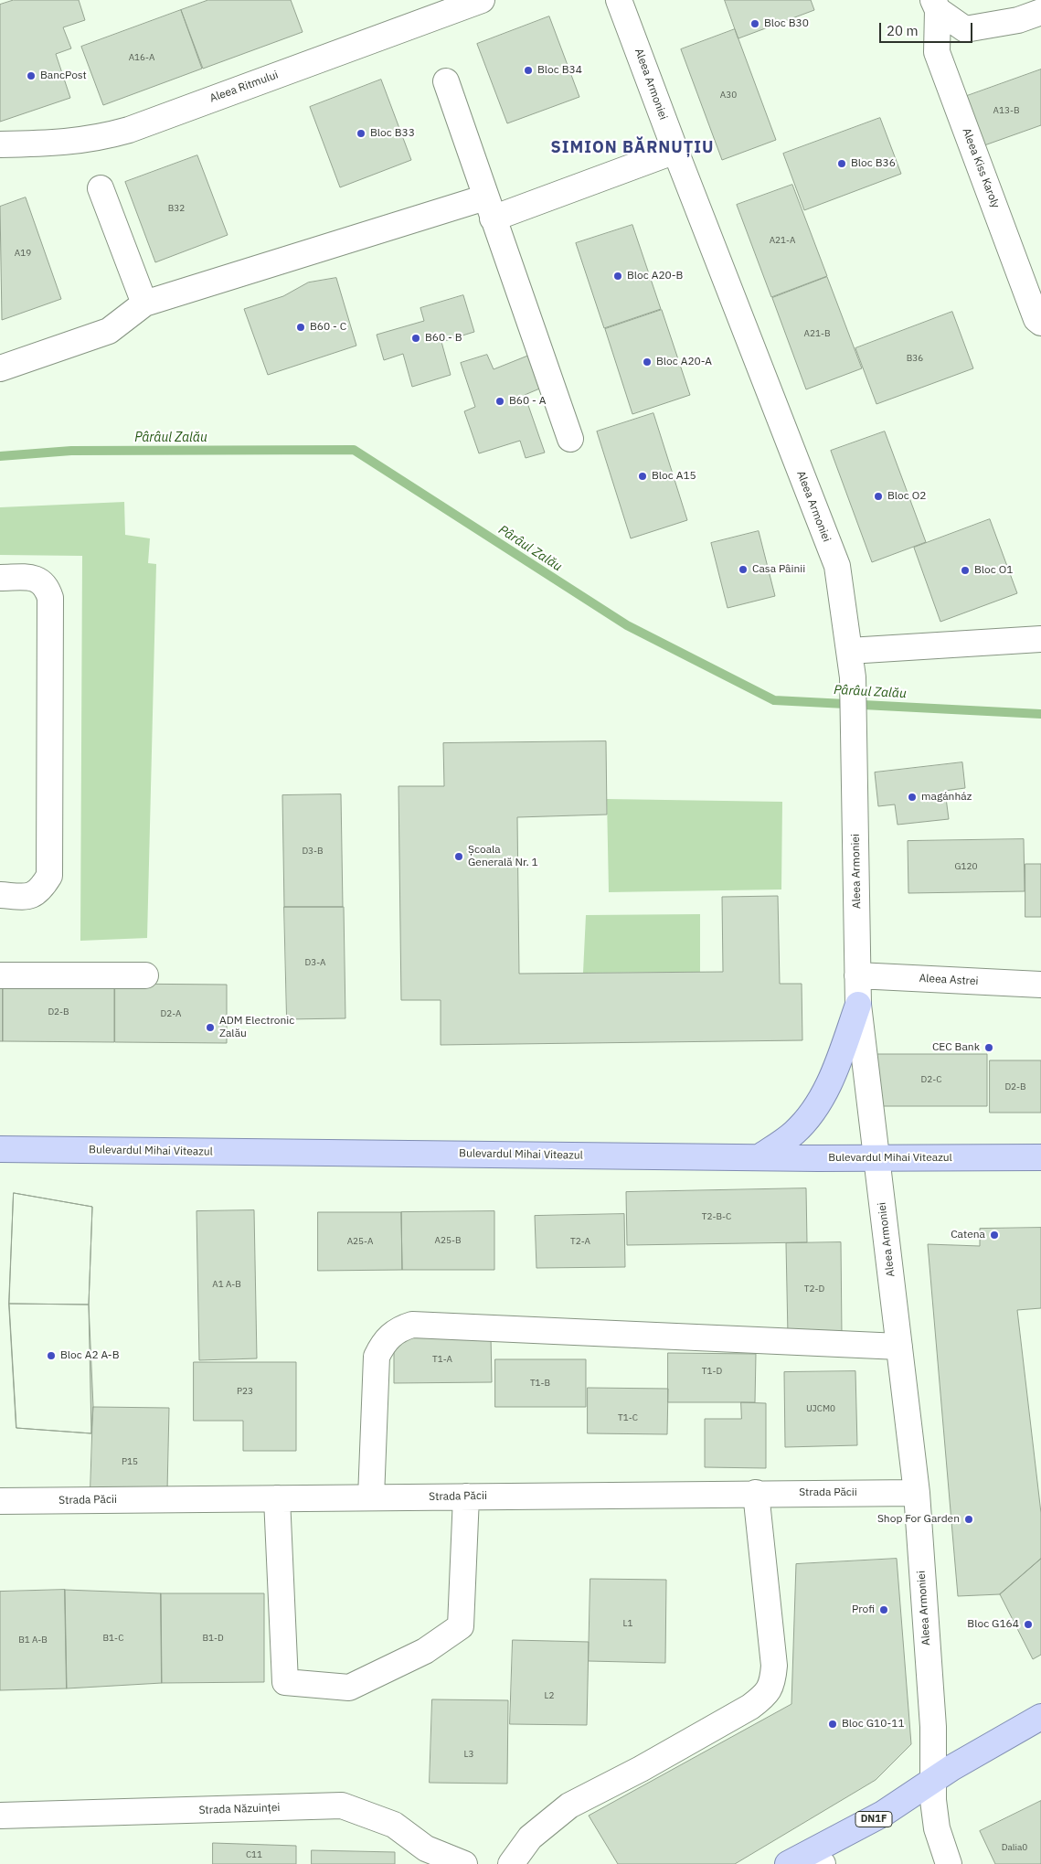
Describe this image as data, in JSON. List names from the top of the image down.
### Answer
{
  "streets": {
    "main road": ["Bulevardul Mihai Viteazul", "DN1F"],
    "street": [
      "Aleea Armoniei",
      "Aleea Ritmului",
      "Aleea Kiss Karoly",
      "Aleea Astrei",
      "Strada Păcii",
      "Strada Năzuinței"
    ]
  },
  "crossings": [
    ["Aleea Armoniei", "Aleea Astrei"],
    ["Aleea Armoniei", "Bulevardul Mihai Viteazul"],
    ["Aleea Armoniei", "Strada Păcii"],
    ["Aleea Armoniei", "DN1F"]
  ],
  "districts": ["SIMION BĂRNUȚIU"],
  "water": ["Pârâul Zalău"],
  "places": [
    "Bloc B30",
    "Bloc B34",
    "BancPost",
    "Bloc B33",
    "Bloc B36",
    "Bloc A20-B",
    "B60 - C",
    "B60 - B",
    "Bloc A20-A",
    "B60 - A",
    "Bloc A15",
    "Bloc O2",
    "Casa Pâinii",
    "Bloc O1",
    "magánház",
    "Școala Generală Nr. 1",
    "ADM Electronic Zalău",
    "CEC Bank",
    "Catena",
    "Bloc A2 A-B",
    "Shop For Garden",
    "Profi",
    "Bloc G164",
    "Bloc G10-11"
  ],
  "house_numbers": [
    "A16-A",
    "A30",
    "A13-B",
    "B32",
    "A21-A",
    "A19",
    "A21-B",
    "B36",
    "D3-B",
    "G120",
    "D3-A",
    "D2-B",
    "D2-A",
    "D2-C",
    "D2-B",
    "T2-B-C",
    "A25-B",
    "A25-A",
    "T2-A",
    "A1 A-B",
    "T2-D",
    "T1-A",
    "T1-D",
    "T1-B",
    "P23",
    "UJCM0",
    "T1-C",
    "P15",
    "L1",
    "B1-C",
    "B1-D",
    "B1 A-B",
    "L2",
    "L3",
    "Dalia0",
    "C11"
  ],
  "scale_bar": "20 m"
}
